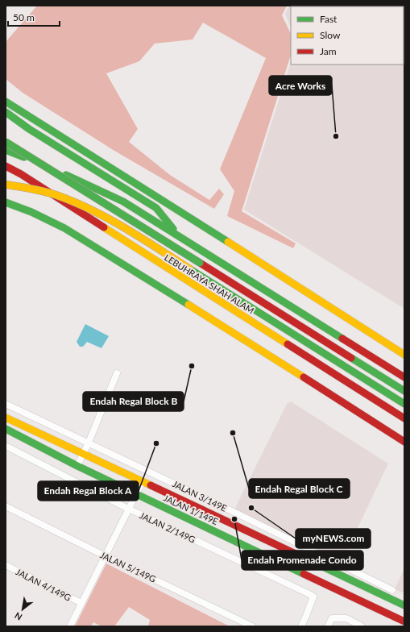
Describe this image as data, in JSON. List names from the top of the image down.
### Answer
{
  "streets": {
    "main road": ["LEBUHRAYA SHAH ALAM", "JALAN 1/149E"],
    "street": [
      "JALAN 3/149E",
      "JALAN 2/149G",
      "JALAN 5/149G",
      "JALAN 4/149G"
    ]
  },
  "places": [
    "Acre Works",
    "Endah Regal Block B",
    "Endah Regal Block C",
    "Endah Regal Block A",
    "myNEWS.com",
    "Endah Promenade Condo"
  ],
  "legend": ["Fast", "Slow", "Jam"],
  "scale_bar": "50 m",
  "north": "bottom left"
}
